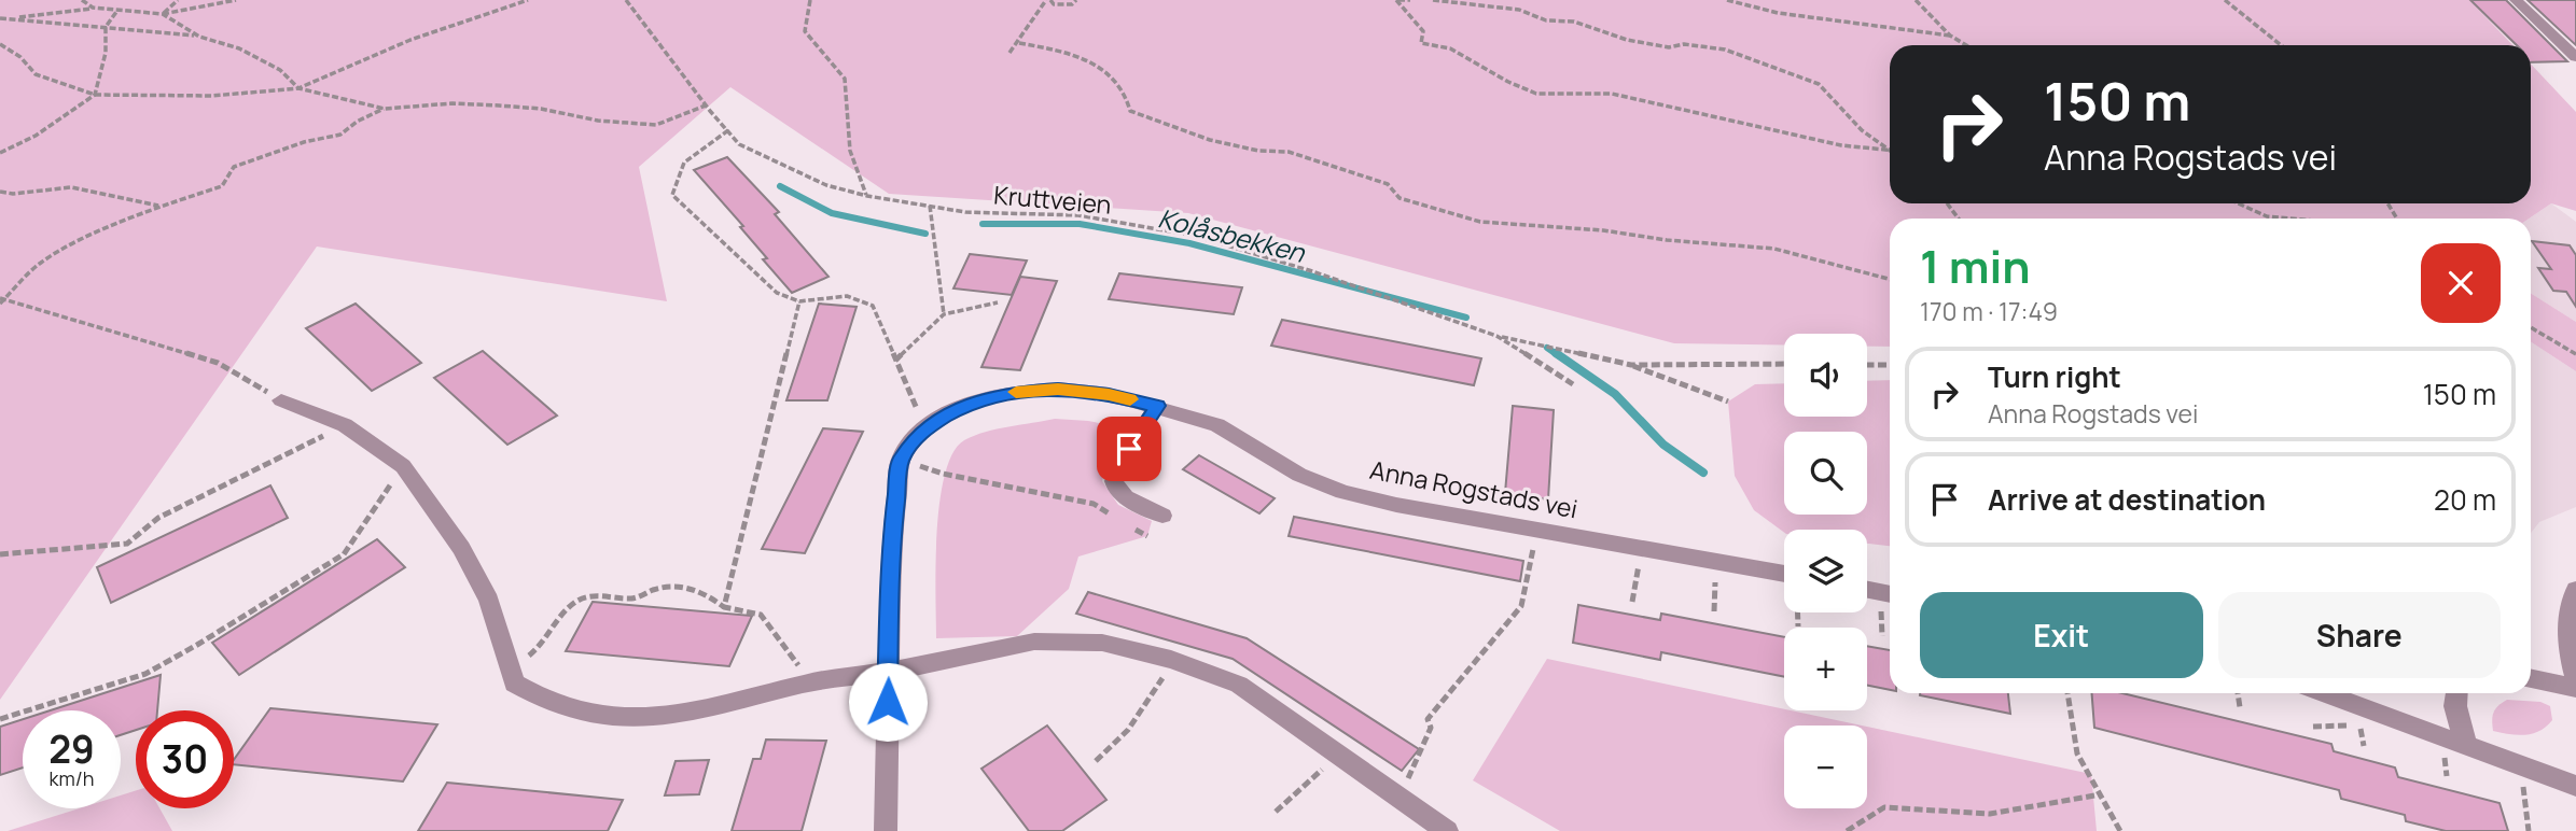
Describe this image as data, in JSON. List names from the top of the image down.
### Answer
{
  "streets": {
    "street": ["Anna Rogstads vei"],
    "path": ["Kruttveien"]
  },
  "water": ["Kolåsbekken"],
  "page": {
    "turn": ["150 m", "Anna Rogstads vei"],
    "heading": ["1 min", "170 m · 17:49"],
    "map_buttons": ["+", "−"],
    "list": [
      {
        "name": "Turn right",
        "note": "Anna Rogstads vei",
        "value": "150 m"
      },
      {
        "name": "Arrive at destination",
        "value": "20 m"
      }
    ],
    "buttons": ["Exit", "Share"],
    "speed": "29 km/h",
    "limit": "30"
  }
}
